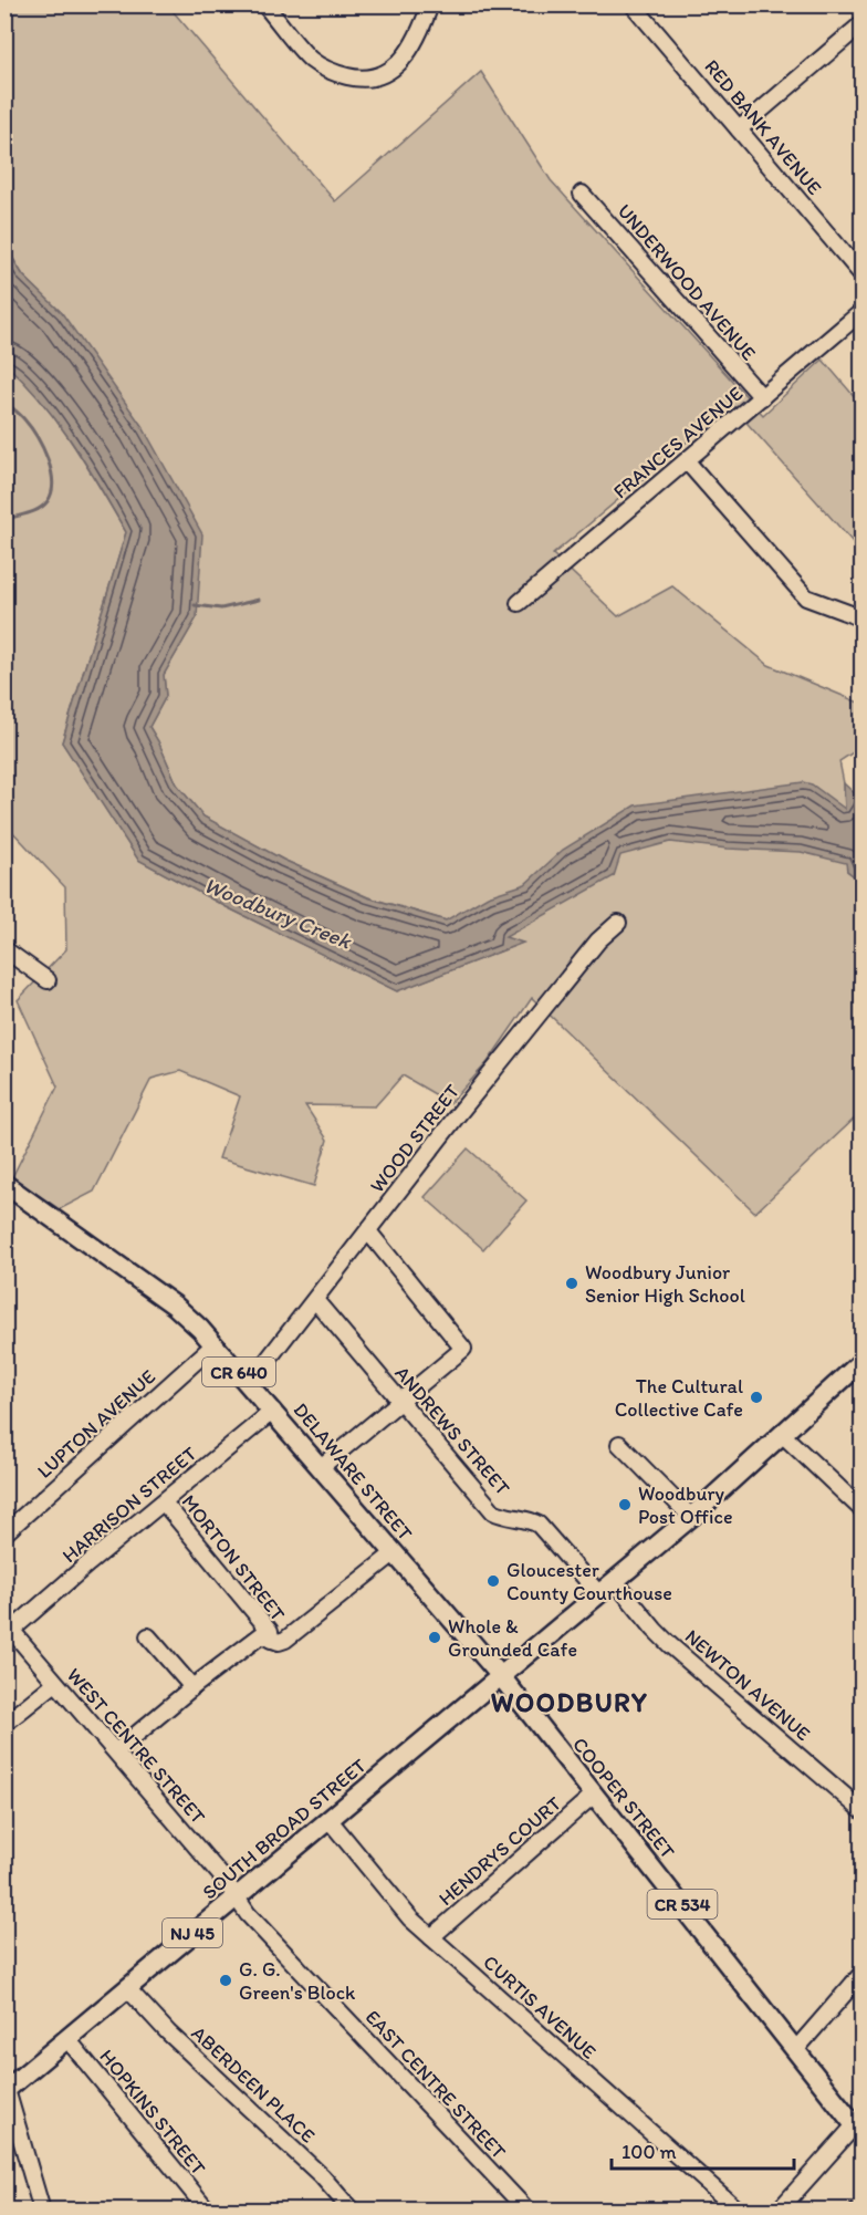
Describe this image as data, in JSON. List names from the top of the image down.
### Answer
{
  "streets": {
    "main road": [
      "CR 640",
      "DELAWARE STREET",
      "COOPER STREET",
      "SOUTH BROAD STREET",
      "CR 534",
      "NJ 45"
    ],
    "street": [
      "RED BANK AVENUE",
      "UNDERWOOD AVENUE",
      "FRANCES AVENUE",
      "WOOD STREET",
      "LUPTON AVENUE",
      "ANDREWS STREET",
      "HARRISON STREET",
      "MORTON STREET",
      "NEWTON AVENUE",
      "WEST CENTRE STREET",
      "HENDRYS COURT",
      "CURTIS AVENUE",
      "ABERDEEN PLACE",
      "EAST CENTRE STREET",
      "HOPKINS STREET"
    ]
  },
  "crossings": [
    ["UNDERWOOD AVENUE", "FRANCES AVENUE"],
    ["WOOD STREET", "ANDREWS STREET"],
    ["WOOD STREET", "DELAWARE STREET"],
    ["LUPTON AVENUE", "DELAWARE STREET"],
    ["ANDREWS STREET", "NJ 45"],
    ["DELAWARE STREET", "HARRISON STREET"],
    ["DELAWARE STREET", "COOPER STREET"],
    ["DELAWARE STREET", "SOUTH BROAD STREET"],
    ["DELAWARE STREET", "NJ 45"],
    ["HARRISON STREET", "MORTON STREET"],
    ["HARRISON STREET", "WEST CENTRE STREET"],
    ["NEWTON AVENUE", "NJ 45"],
    ["WEST CENTRE STREET", "SOUTH BROAD STREET"],
    ["WEST CENTRE STREET", "EAST CENTRE STREET"],
    ["COOPER STREET", "SOUTH BROAD STREET"],
    ["COOPER STREET", "HENDRYS COURT"],
    ["COOPER STREET", "NJ 45"],
    ["SOUTH BROAD STREET", "NJ 45"],
    ["SOUTH BROAD STREET", "CURTIS AVENUE"],
    ["SOUTH BROAD STREET", "ABERDEEN PLACE"],
    ["SOUTH BROAD STREET", "EAST CENTRE STREET"],
    ["SOUTH BROAD STREET", "HOPKINS STREET"],
    ["HENDRYS COURT", "CURTIS AVENUE"]
  ],
  "districts": ["WOODBURY"],
  "water": ["Woodbury Creek"],
  "places": [
    "Woodbury Junior Senior High School",
    "The Cultural Collective Cafe",
    "Woodbury Post Office",
    "Gloucester County Courthouse",
    "Whole & Grounded Cafe",
    "G. G. Green's Block"
  ],
  "scale_bar": "100 m"
}
